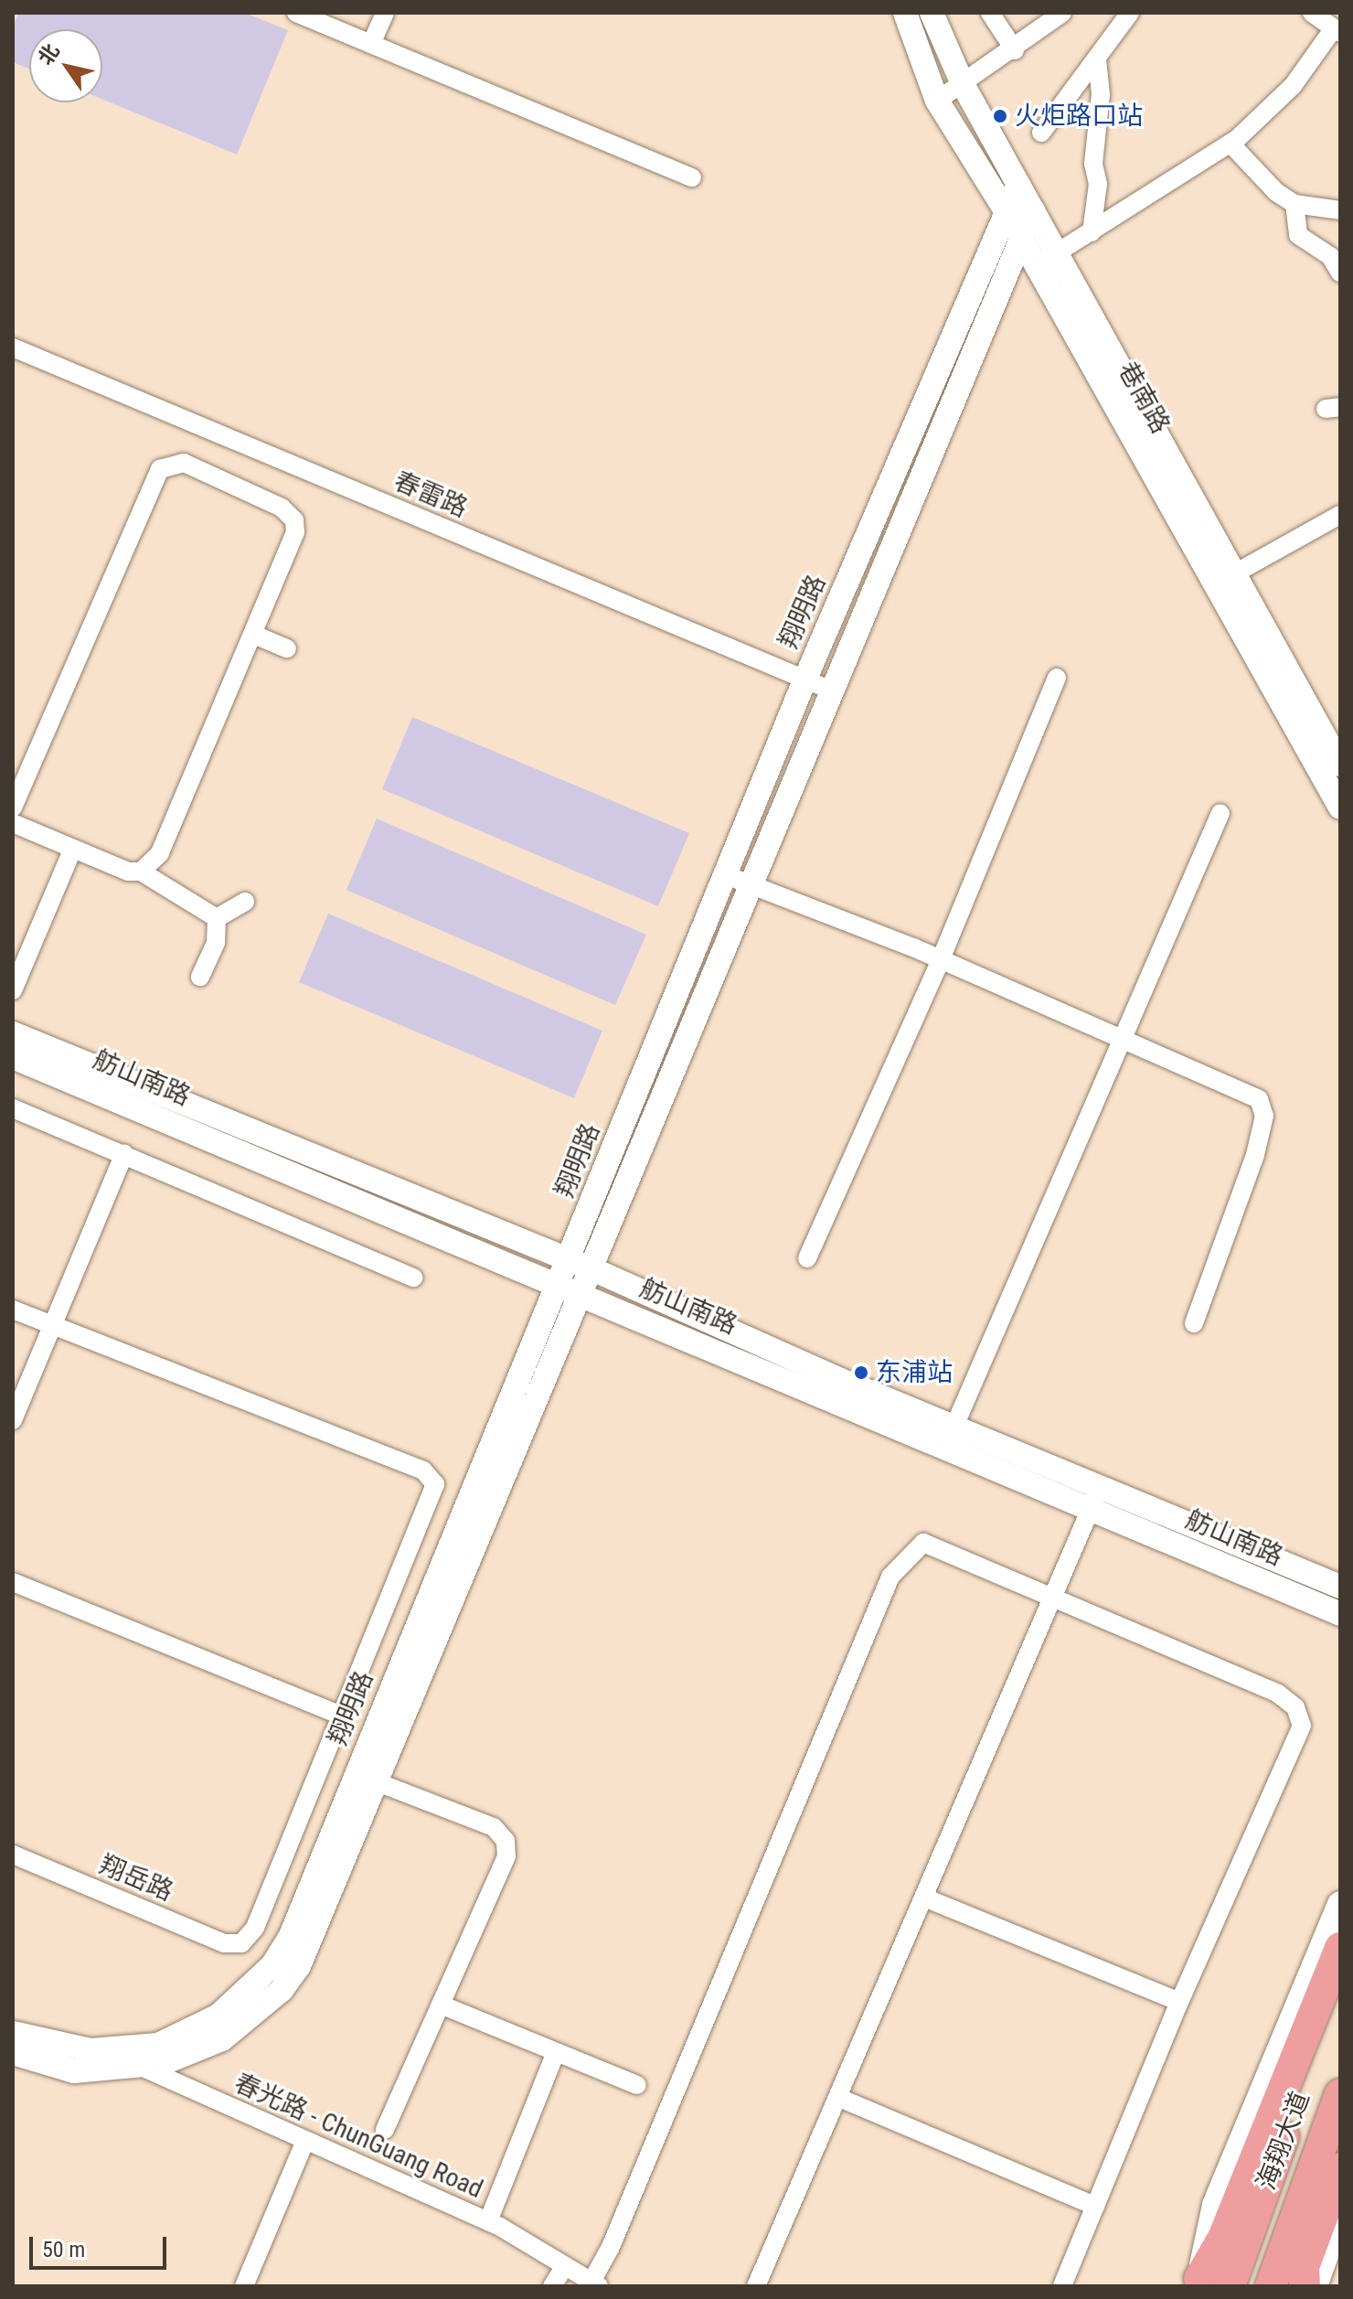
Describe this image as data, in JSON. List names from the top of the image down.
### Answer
{
  "streets": {
    "highway": ["海翔大道"],
    "street": [
      "巷南路",
      "春雷路",
      "翔明路",
      "舫山南路",
      "翔岳路",
      "春光路 - ChunGuang Road"
    ]
  },
  "crossings": [
    ["巷南路", "翔明路"],
    ["春雷路", "翔明路"],
    ["翔明路", "舫山南路"],
    ["翔明路", "春光路 - ChunGuang Road"]
  ],
  "places": ["火炬路口站", "东浦站"],
  "scale_bar": "50 m",
  "north": "top left"
}
